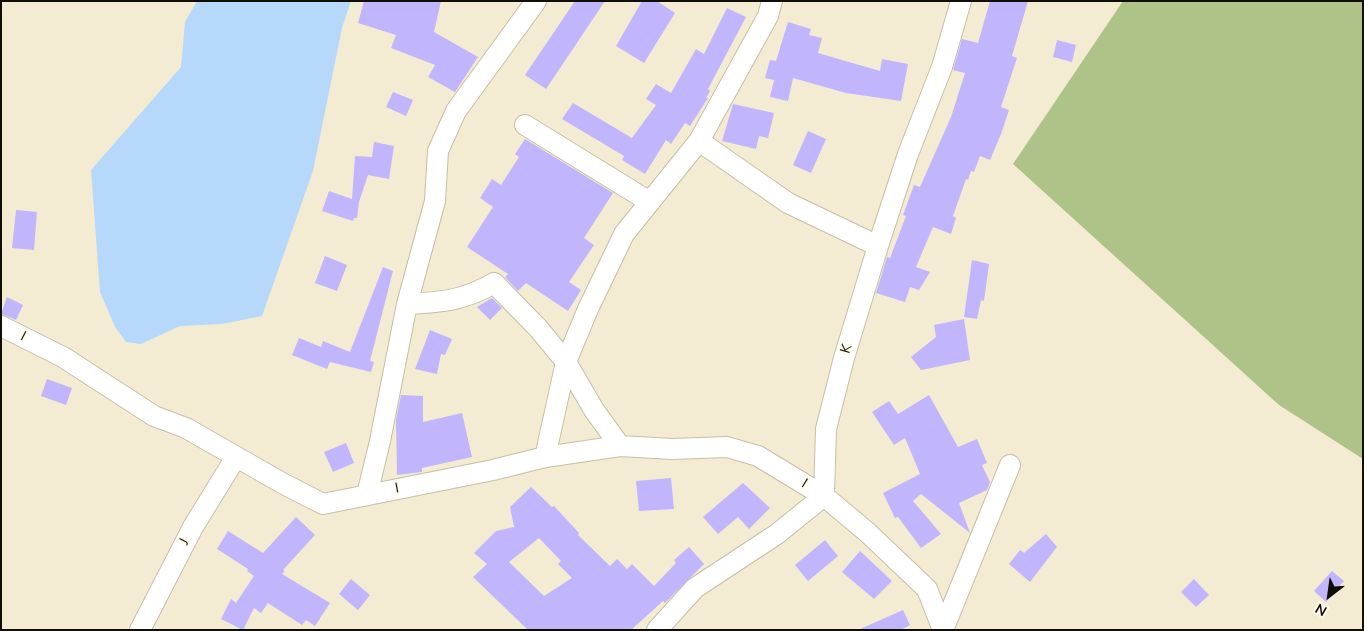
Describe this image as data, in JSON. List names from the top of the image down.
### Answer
{
  "streets": {
    "street": ["I", "K", "J"]
  },
  "crossings": [
    ["I", "K"],
    ["I", "J"]
  ],
  "north": "bottom left"
}
